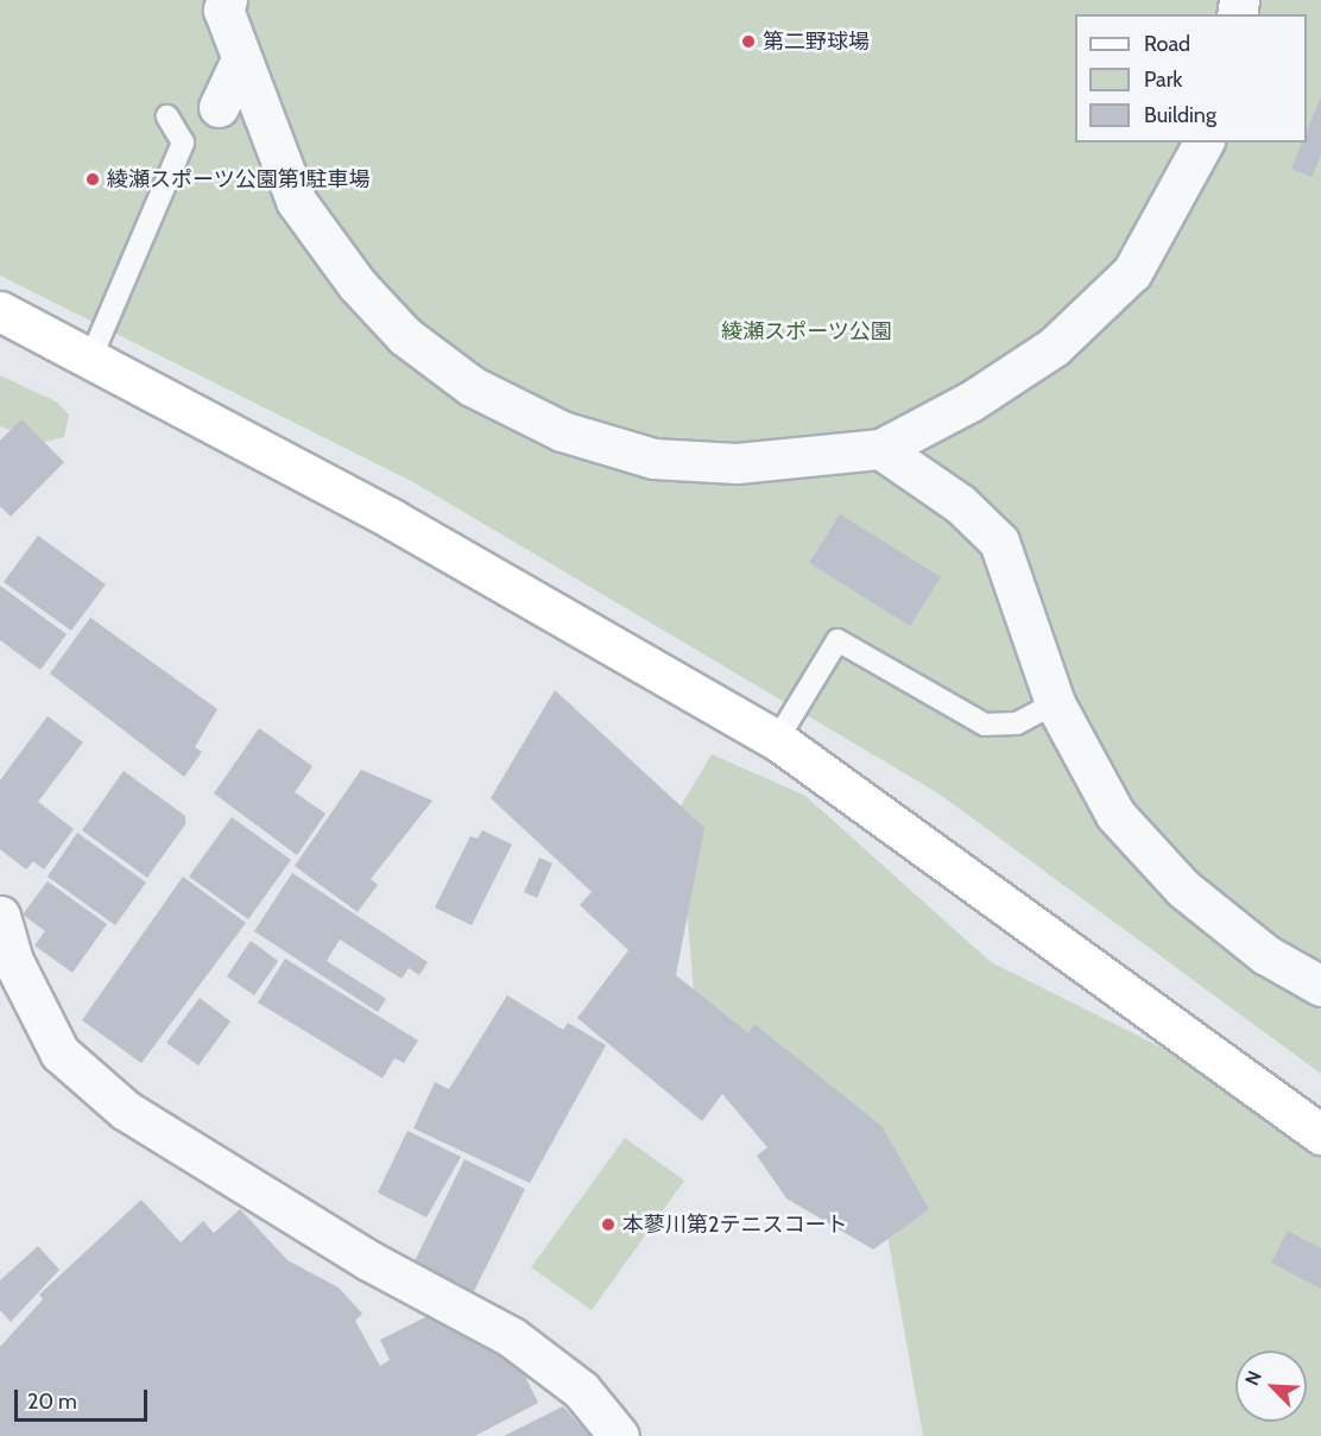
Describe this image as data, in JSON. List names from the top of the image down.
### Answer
{
  "parks": ["綾瀬スポーツ公園"],
  "places": ["第二野球場", "綾瀬スポーツ公園第1駐車場", "本蓼川第2テニスコート"],
  "legend": ["Road", "Park", "Building"],
  "scale_bar": "20 m",
  "north": "top left"
}
